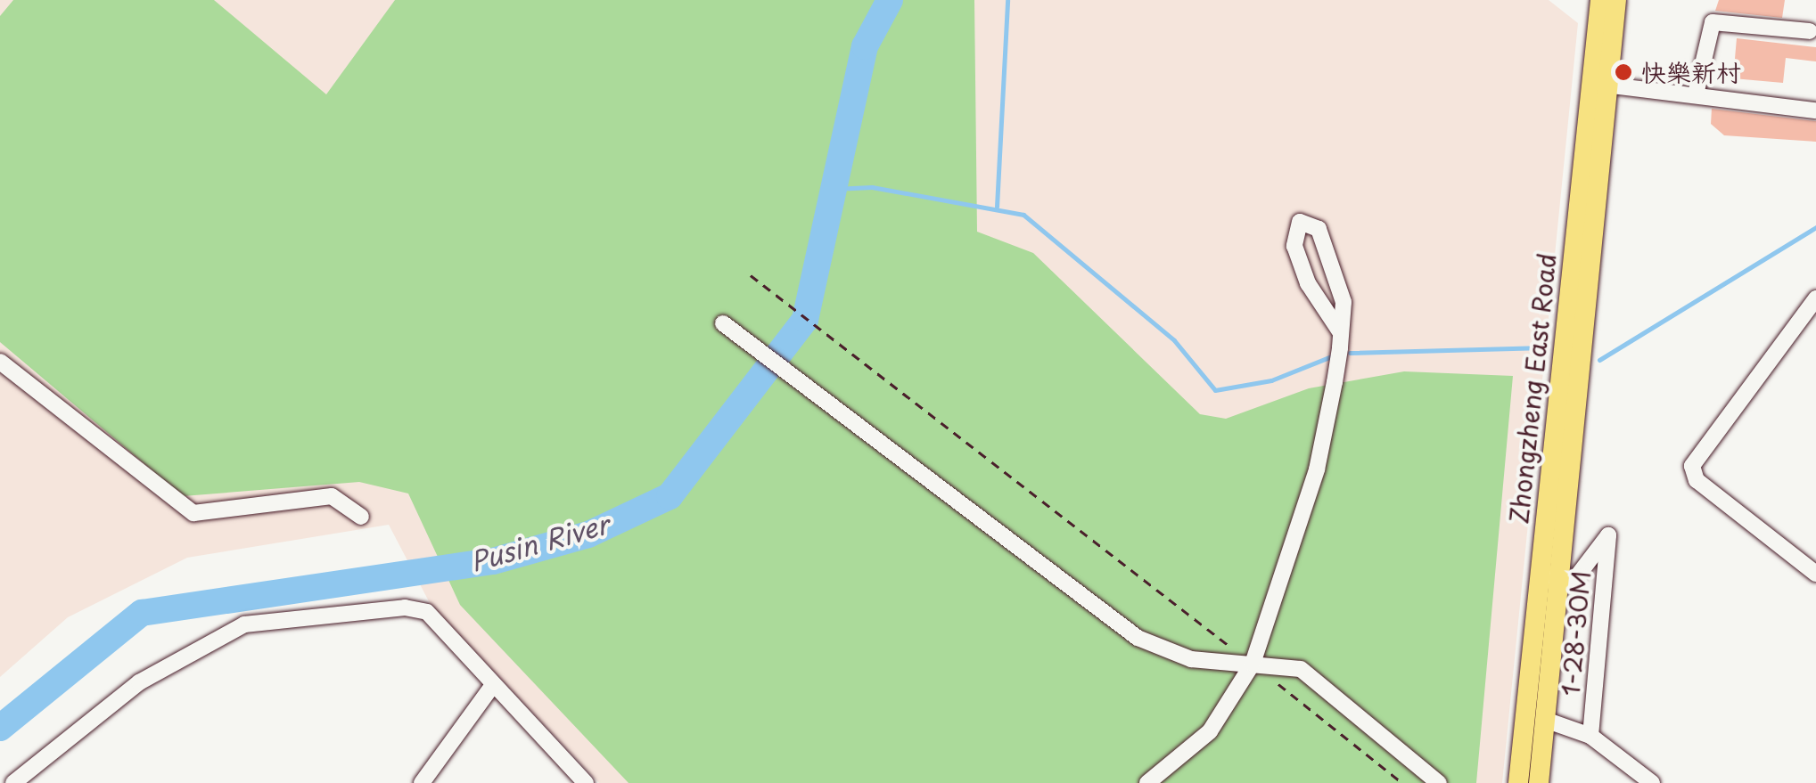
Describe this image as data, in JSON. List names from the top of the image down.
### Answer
{
  "streets": {
    "main road": ["Zhongzheng East Road"],
    "street": ["1-28-30M"]
  },
  "crossings": [
    ["Zhongzheng East Road", "1-28-30M"]
  ],
  "water": ["Pusin River"],
  "places": ["快樂新村"]
}
